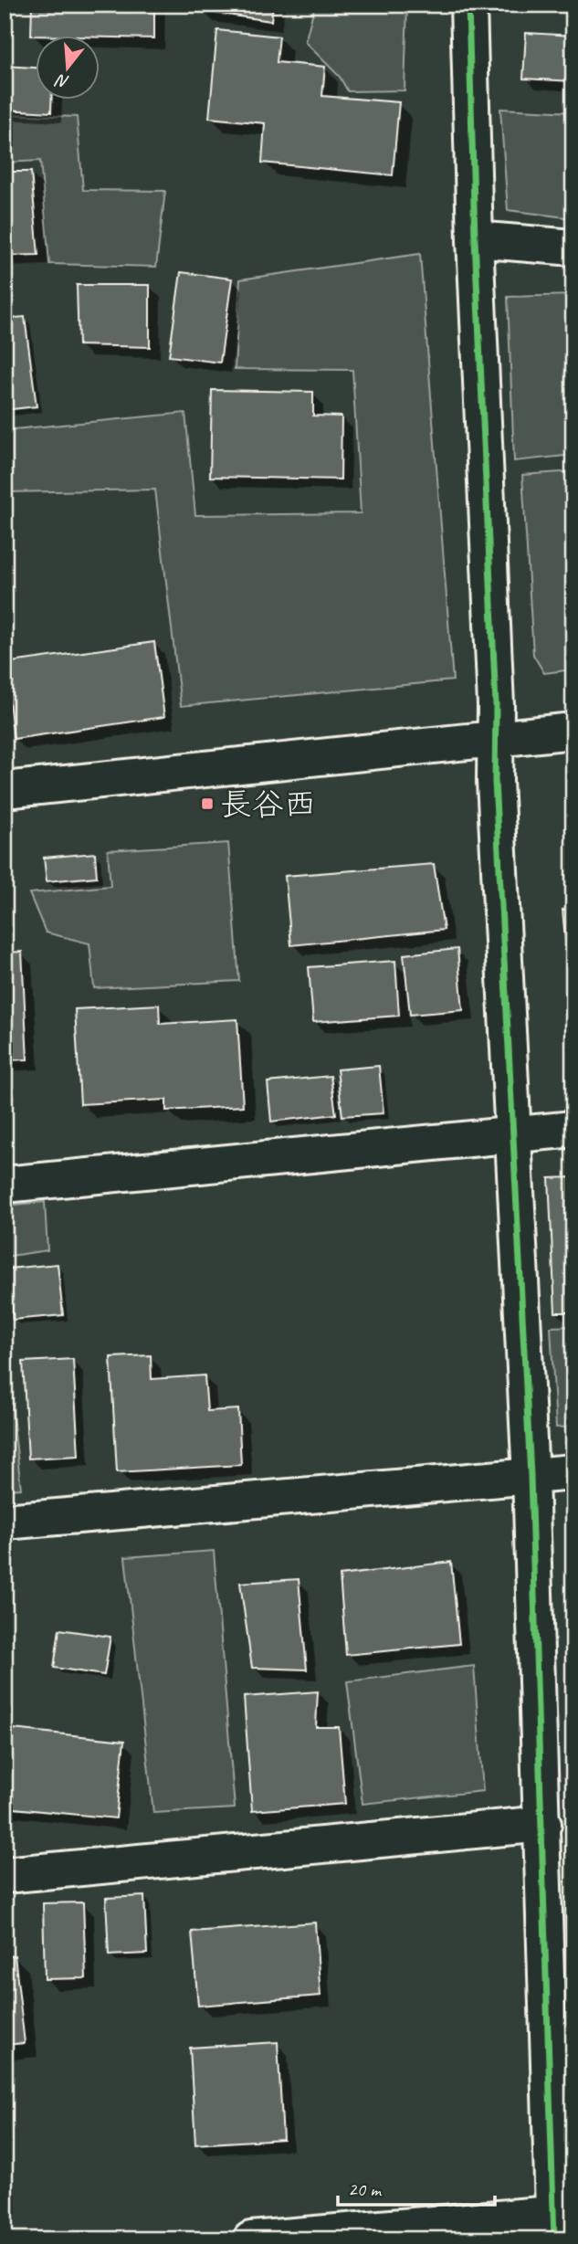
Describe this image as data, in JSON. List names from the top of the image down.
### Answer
{
  "places": {
    "transit": ["長谷西"]
  },
  "scale_bar": "20 m",
  "north": "bottom"
}
